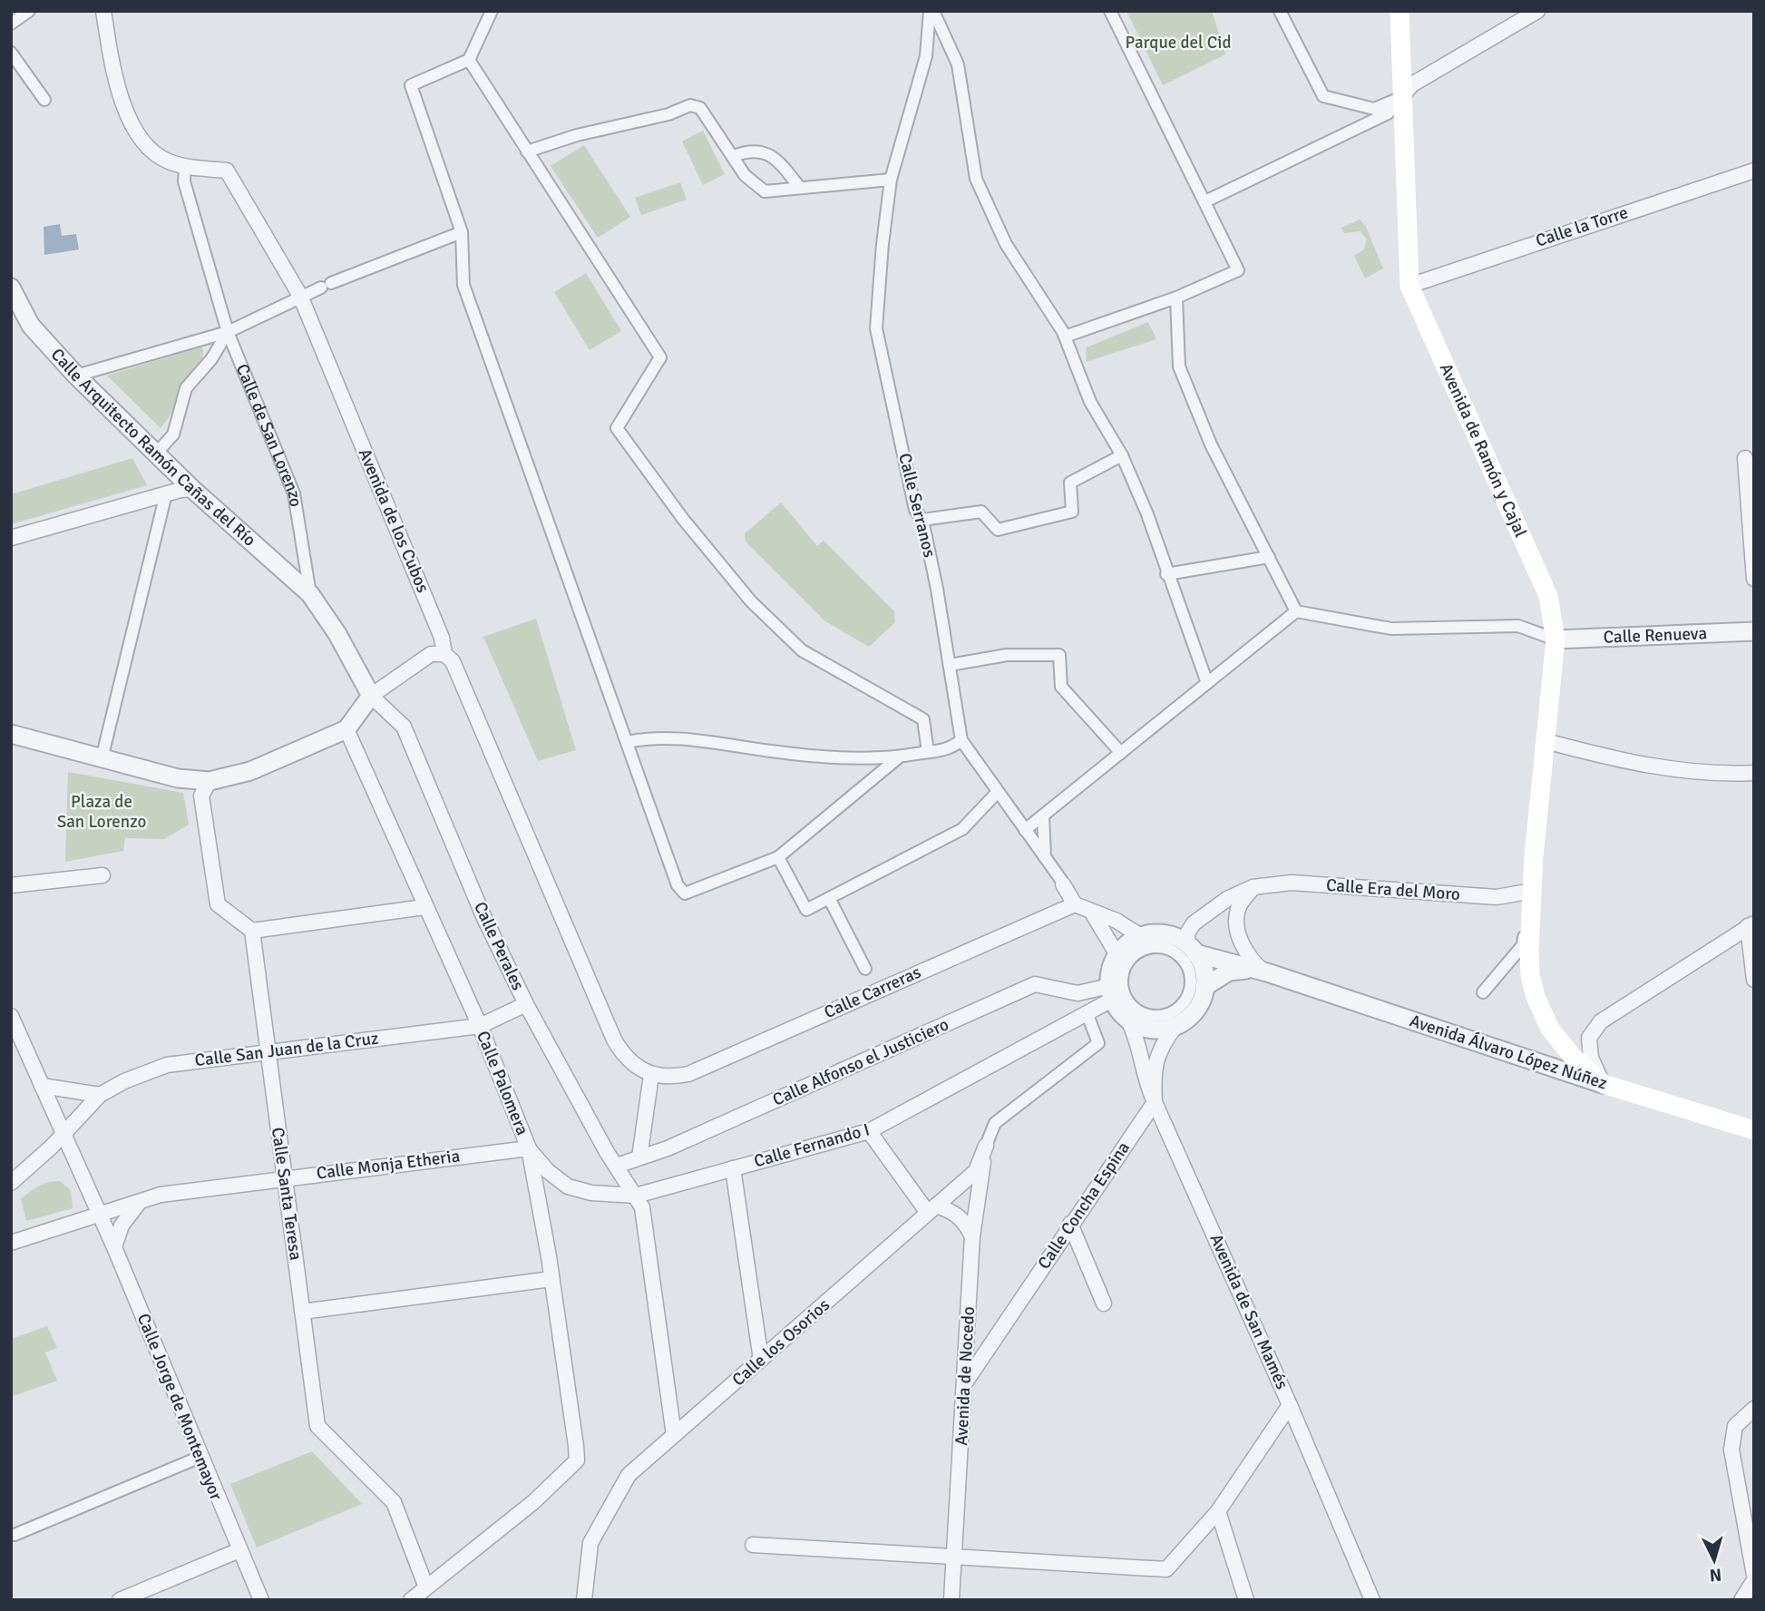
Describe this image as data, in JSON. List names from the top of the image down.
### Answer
{
  "streets": {
    "main road": ["Avenida de Ramón y Cajal", "Avenida Álvaro López Núñez"],
    "street": [
      "Calle la Torre",
      "Calle de San Lorenzo",
      "Calle Arquitecto Ramón Cañas del Río",
      "Calle Serranos",
      "Avenida de los Cubos",
      "Calle Renueva",
      "Calle Era del Moro",
      "Calle Perales",
      "Calle Carreras",
      "Calle San Juan de la Cruz",
      "Calle Alfonso el Justiciero",
      "Calle Palomera",
      "Calle Fernando I",
      "Calle Monja Etheria",
      "Calle Santa Teresa",
      "Calle Concha Espina",
      "Avenida de San Mamés",
      "Calle los Osorios",
      "Avenida de Nocedo",
      "Calle Jorge de Montemayor"
    ]
  },
  "crossings": [
    ["Calle la Torre", "Avenida de Ramón y Cajal"],
    ["Calle de San Lorenzo", "Calle Arquitecto Ramón Cañas del Río"],
    ["Calle de San Lorenzo", "Avenida de los Cubos"],
    ["Calle de San Lorenzo", "Calle Perales"],
    ["Avenida de Ramón y Cajal", "Calle Renueva"],
    ["Avenida de Ramón y Cajal", "Calle Era del Moro"],
    ["Avenida de Ramón y Cajal", "Avenida Álvaro López Núñez"],
    ["Calle Serranos", "Calle Carreras"],
    ["Avenida de los Cubos", "Calle Carreras"],
    ["Calle Era del Moro", "Avenida Álvaro López Núñez"],
    ["Calle Perales", "Calle San Juan de la Cruz"],
    ["Calle Perales", "Calle Alfonso el Justiciero"],
    ["Calle Perales", "Calle Fernando I"],
    ["Calle Perales", "Calle los Osorios"],
    ["Calle San Juan de la Cruz", "Calle Palomera"],
    ["Calle San Juan de la Cruz", "Calle Santa Teresa"],
    ["Calle San Juan de la Cruz", "Calle Jorge de Montemayor"],
    ["Calle Alfonso el Justiciero", "Calle Fernando I"],
    ["Calle Palomera", "Calle Fernando I"],
    ["Calle Palomera", "Calle Monja Etheria"],
    ["Calle Palomera", "Calle Santa Teresa"],
    ["Calle Fernando I", "Calle Monja Etheria"],
    ["Calle Fernando I", "Calle los Osorios"],
    ["Calle Monja Etheria", "Calle Santa Teresa"],
    ["Calle Monja Etheria", "Calle Jorge de Montemayor"],
    ["Calle Concha Espina", "Avenida de San Mamés"],
    ["Calle Concha Espina", "Avenida de Nocedo"],
    ["Calle los Osorios", "Avenida de Nocedo"]
  ],
  "parks": ["Parque del Cid", "Plaza de San Lorenzo"],
  "north": "bottom"
}
